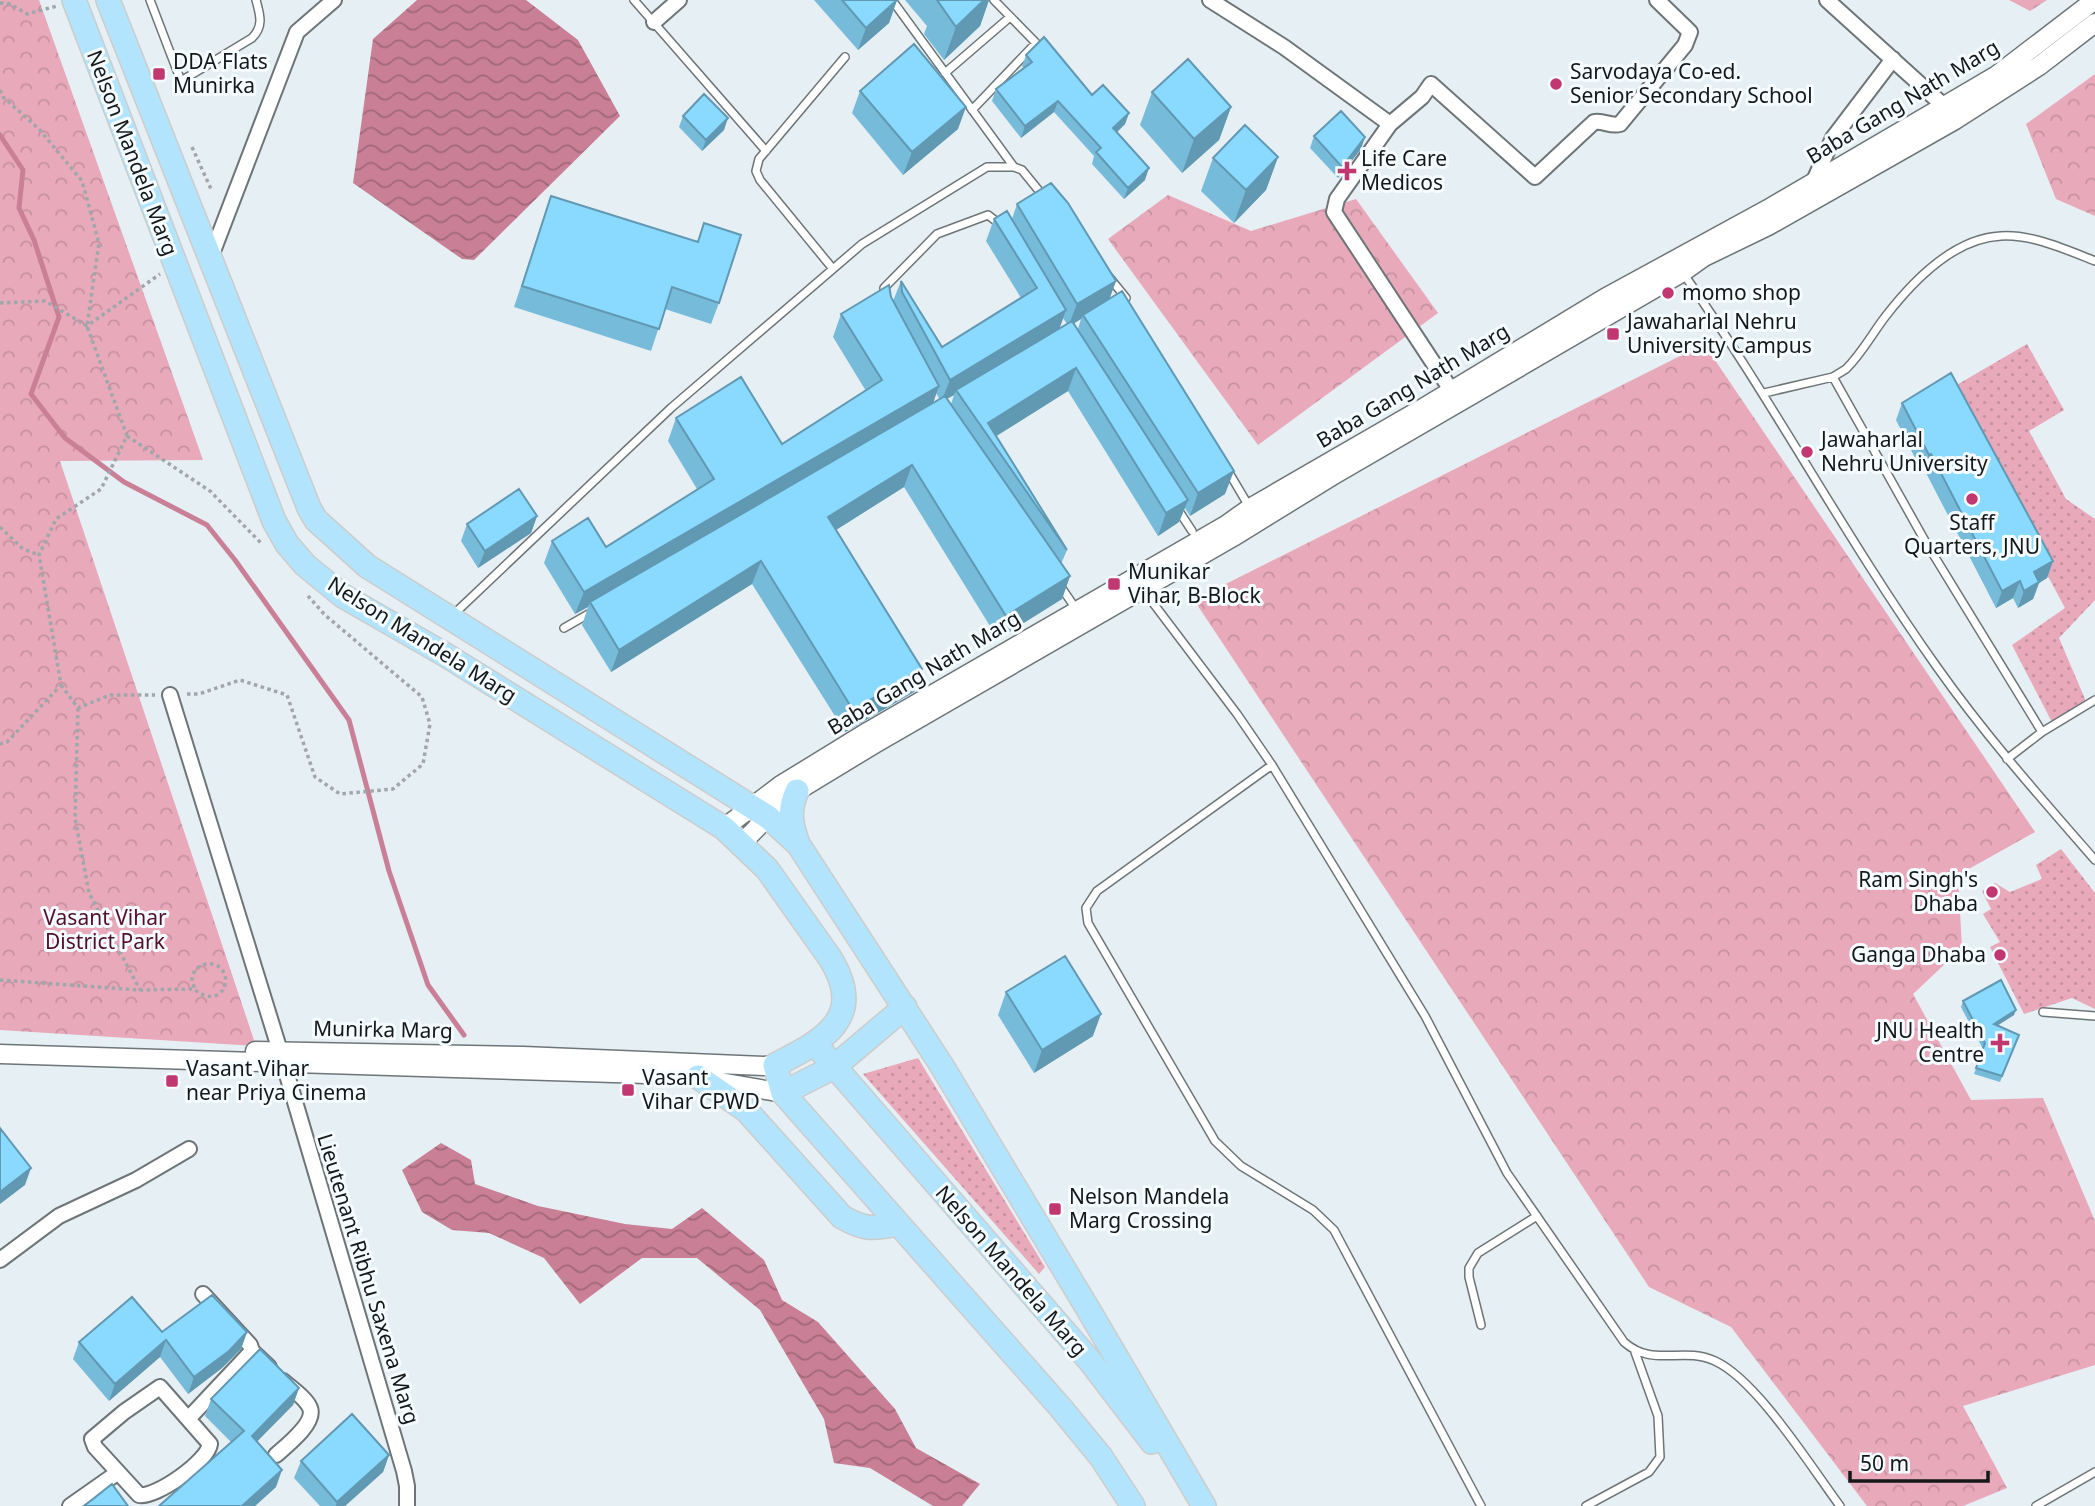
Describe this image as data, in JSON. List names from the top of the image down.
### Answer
{
  "streets": {
    "main road": ["Nelson Mandela Marg"],
    "street": ["Baba Gang Nath Marg", "Munirka Marg", "Lieutenant Ribhu Saxena Marg"]
  },
  "crossings": [
    ["Baba Gang Nath Marg", "Nelson Mandela Marg"],
    ["Nelson Mandela Marg", "Munirka Marg"],
    ["Munirka Marg", "Lieutenant Ribhu Saxena Marg"]
  ],
  "parks": ["Vasant Vihar District Park"],
  "places": {
    "transit": [
      "DDA Flats Munirka",
      "Jawaharlal Nehru University Campus",
      "Munikar Vihar, B-Block",
      "Vasant Vihar near Priya Cinema",
      "Vasant Vihar CPWD",
      "Nelson Mandela Marg Crossing"
    ],
    "other": [
      "Sarvodaya Co-ed. Senior Secondary School",
      "momo shop",
      "Jawaharlal Nehru University",
      "Staff Quarters, JNU",
      "Ram Singh's Dhaba",
      "Ganga Dhaba"
    ],
    "health": ["Life Care Medicos", "JNU Health Centre"]
  },
  "scale_bar": "50 m"
}
